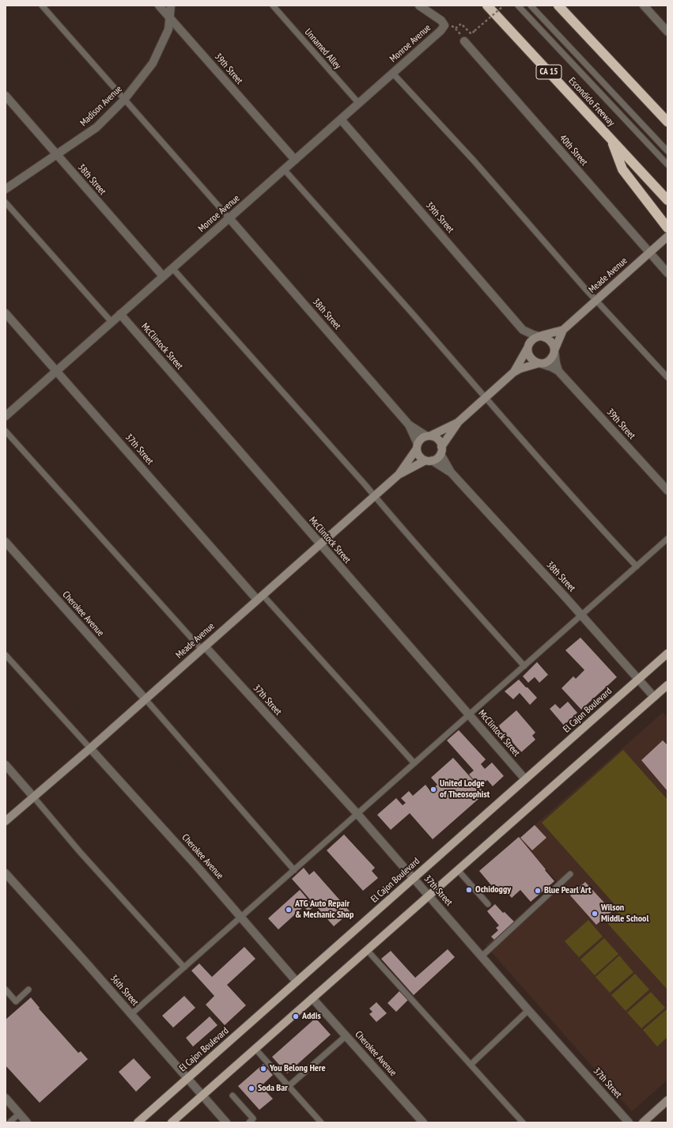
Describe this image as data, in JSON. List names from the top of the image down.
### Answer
{
  "streets": {
    "highway": ["CA 15", "Escondido Freeway"],
    "main road": ["Meade Avenue", "El Cajon Boulevard"],
    "street": [
      "Monroe Avenue",
      "39th Street",
      "Madison Avenue",
      "40th Street",
      "38th Street",
      "McClintock Street",
      "37th Street",
      "Cherokee Avenue",
      "36th Street"
    ],
    "lane": ["Unnamed Alley"]
  },
  "crossings": [
    ["Monroe Avenue", "Unnamed Alley"],
    ["Monroe Avenue", "39th Street"],
    ["Monroe Avenue", "38th Street"],
    ["Monroe Avenue", "McClintock Street"],
    ["Monroe Avenue", "37th Street"],
    ["39th Street", "Madison Avenue"],
    ["39th Street", "Meade Avenue"],
    ["Madison Avenue", "38th Street"],
    ["40th Street", "Meade Avenue"],
    ["38th Street", "Meade Avenue"],
    ["38th Street", "El Cajon Boulevard"],
    ["Meade Avenue", "McClintock Street"],
    ["Meade Avenue", "37th Street"],
    ["Meade Avenue", "Cherokee Avenue"],
    ["McClintock Street", "El Cajon Boulevard"],
    ["37th Street", "El Cajon Boulevard"],
    ["Cherokee Avenue", "El Cajon Boulevard"],
    ["El Cajon Boulevard", "36th Street"]
  ],
  "places": [
    "United Lodge of Theosophist",
    "Ochidoggy",
    "Blue Pearl Art",
    "ATG Auto Repair & Mechanic Shop",
    "Wilson Middle School",
    "Addis",
    "You Belong Here",
    "Soda Bar"
  ]
}
